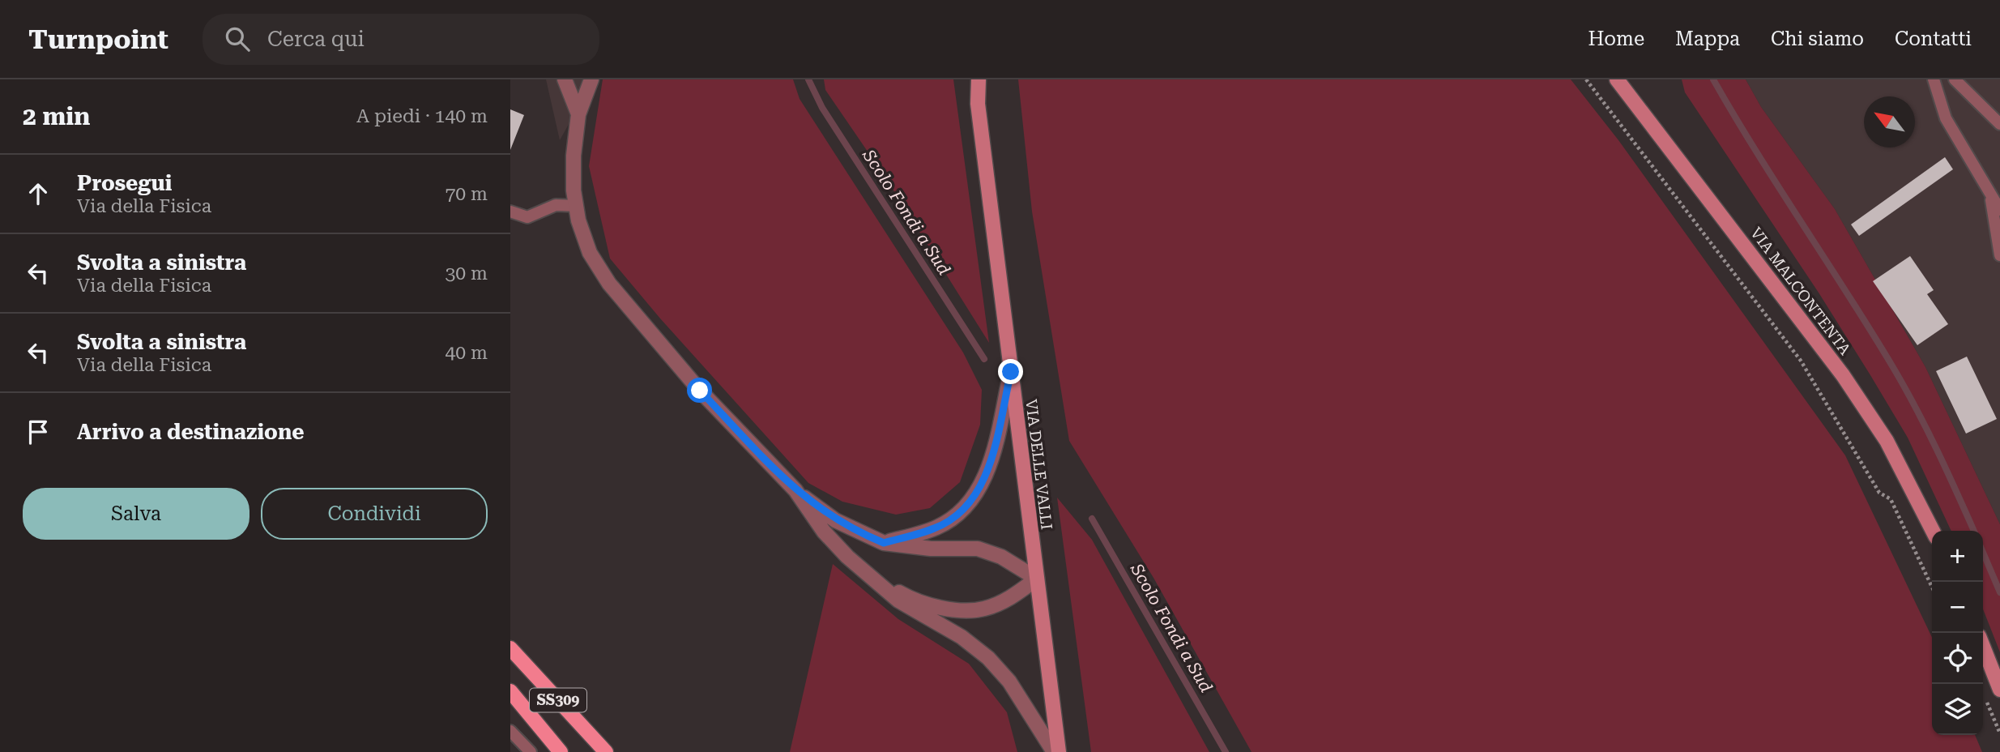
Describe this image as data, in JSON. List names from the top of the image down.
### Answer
{
  "streets": {
    "main road": ["SS309"],
    "street": ["VIA MALCONTENTA", "VIA DELLE VALLI"]
  },
  "water": ["Scolo Fondi a Sud"],
  "north": "top left",
  "page": {
    "header": "Turnpoint",
    "search": "Cerca qui",
    "nav": [
      "Home",
      "Mappa",
      "Chi siamo",
      "Contatti"
    ],
    "heading": ["2 min", "A piedi · 140 m"],
    "list": [
      ["Prosegui", "Via della Fisica", "70 m"],
      ["Svolta a sinistra", "Via della Fisica", "30 m"],
      ["Svolta a sinistra", "Via della Fisica", "40 m"],
      "Arrivo a destinazione"
    ],
    "buttons": ["Salva", "Condividi"],
    "map_buttons": ["+", "−"]
  }
}
